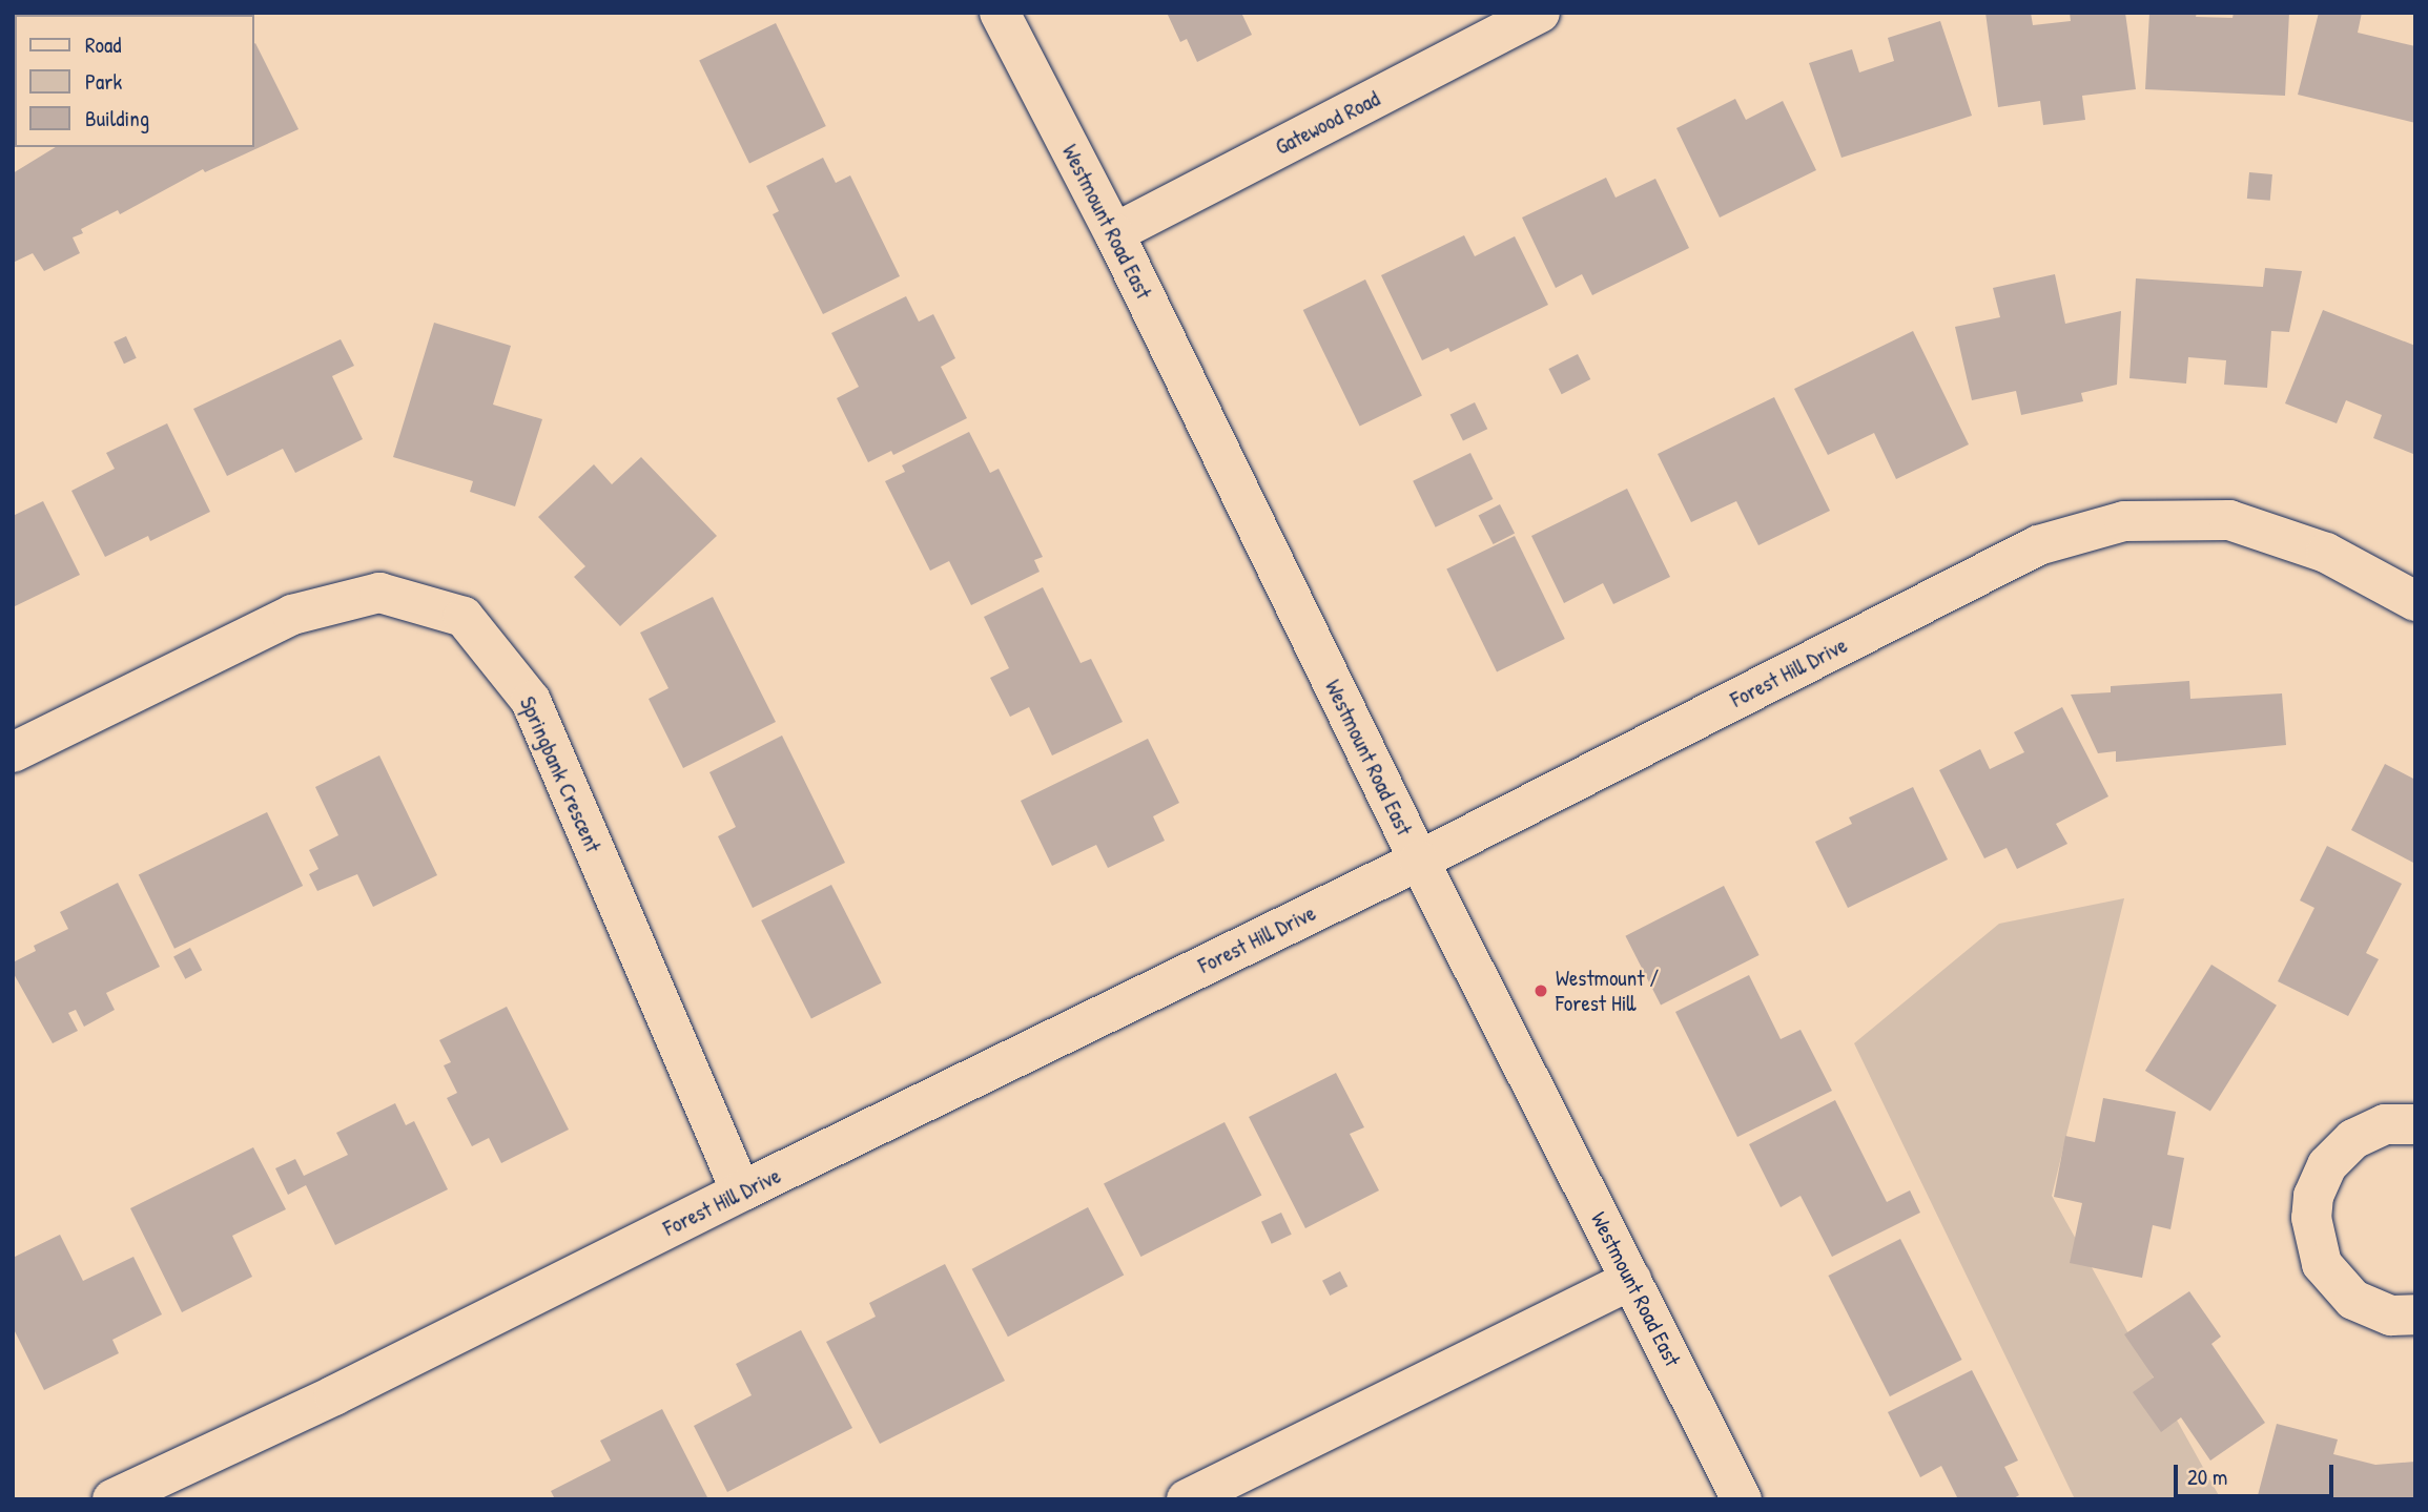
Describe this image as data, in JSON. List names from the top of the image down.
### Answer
{
  "streets": {
    "street": [
      "Gatewood Road",
      "Westmount Road East",
      "Forest Hill Drive",
      "Springbank Crescent"
    ]
  },
  "crossings": [
    ["Gatewood Road", "Westmount Road East"],
    ["Westmount Road East", "Forest Hill Drive"],
    ["Forest Hill Drive", "Springbank Crescent"]
  ],
  "places": ["Westmount / Forest Hill"],
  "legend": ["Road", "Park", "Building"],
  "scale_bar": "20 m"
}
